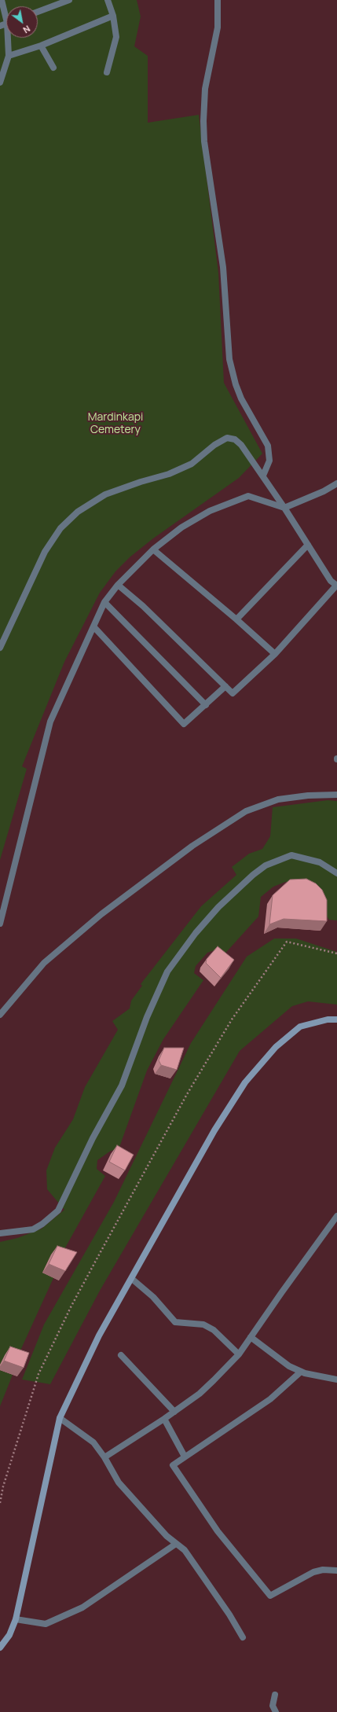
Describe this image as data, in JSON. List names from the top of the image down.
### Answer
{
  "parks": ["Mardinkapi Cemetery"],
  "north": "bottom right"
}
